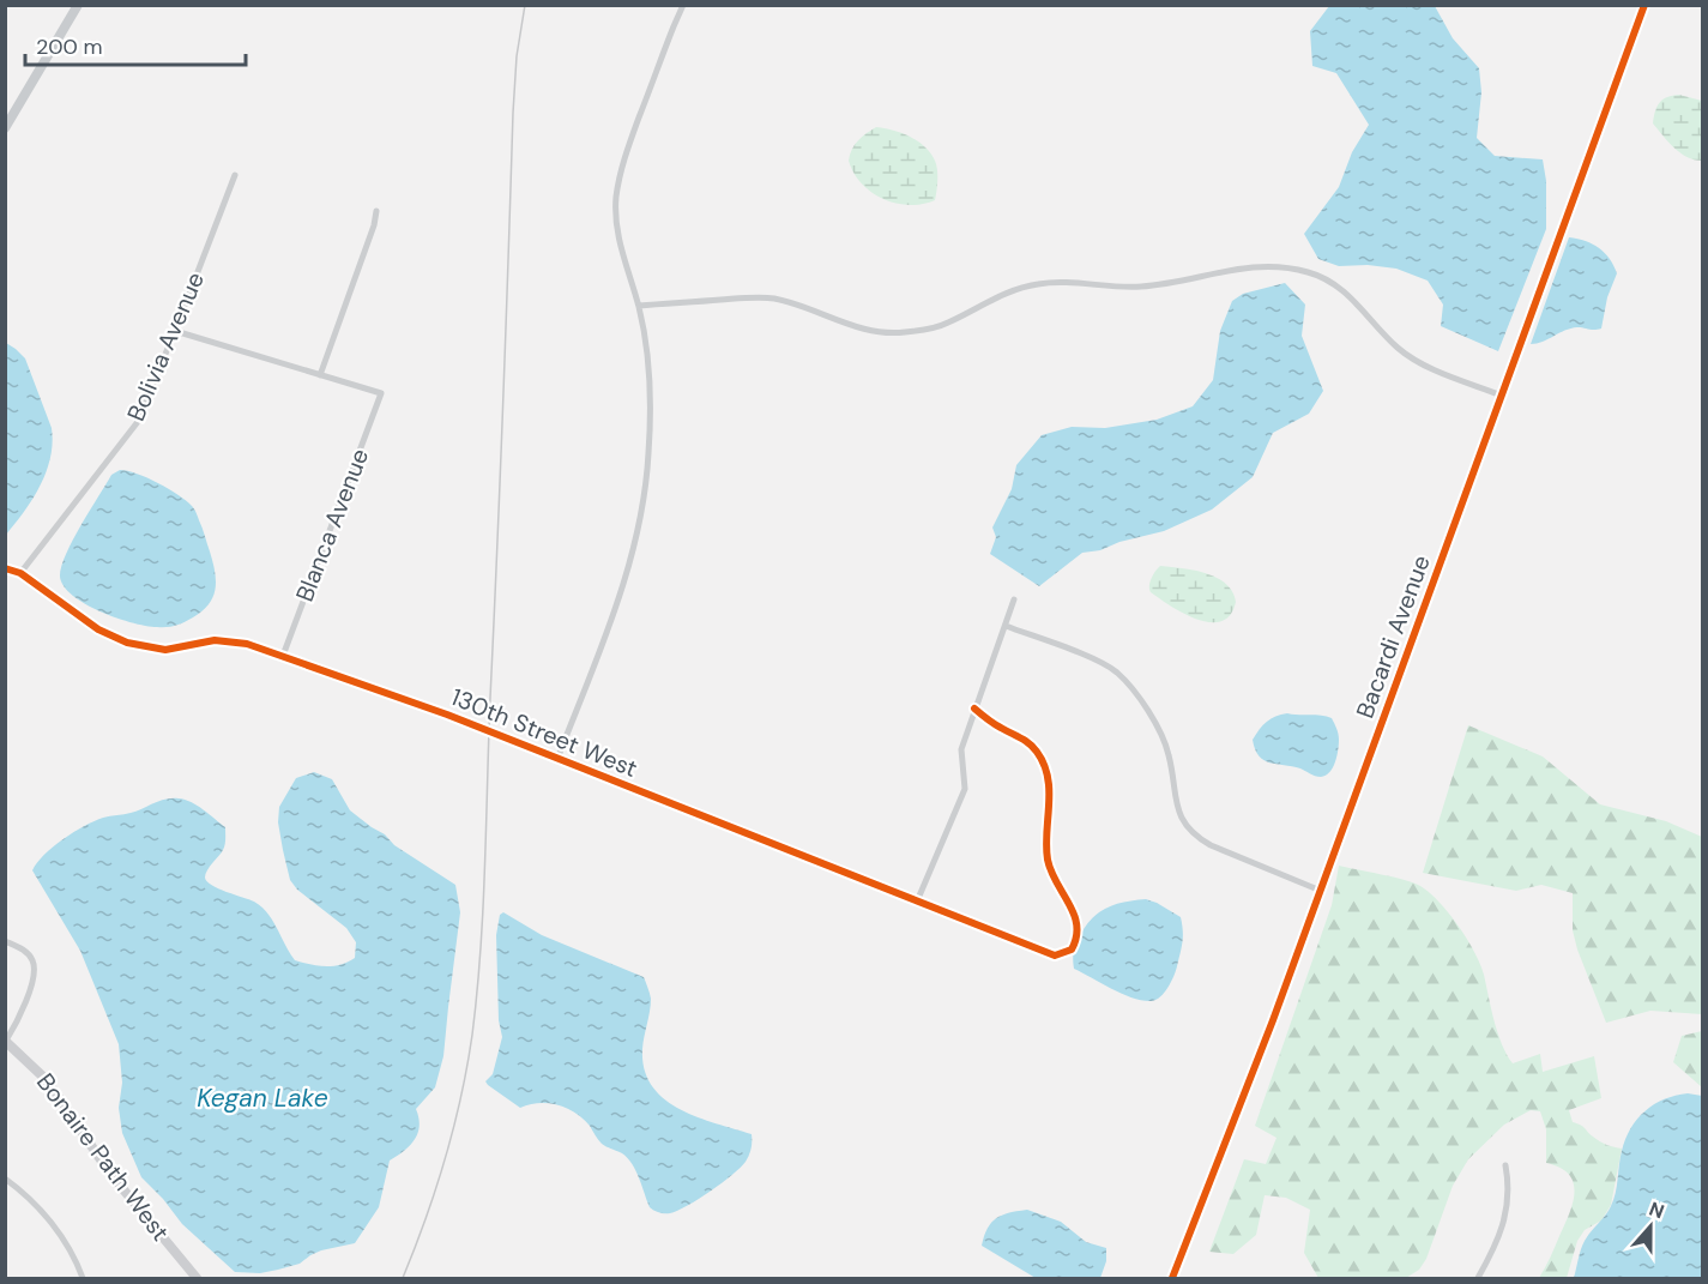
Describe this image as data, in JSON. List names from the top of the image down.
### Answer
{
  "streets": {
    "street": [
      "Bolivia Avenue",
      "Blanca Avenue",
      "Bacardi Avenue",
      "130th Street West",
      "Bonaire Path West"
    ]
  },
  "crossings": [
    ["Bolivia Avenue", "130th Street West"],
    ["Blanca Avenue", "130th Street West"]
  ],
  "water": ["Kegan Lake"],
  "scale_bar": "200 m",
  "north": "top"
}
